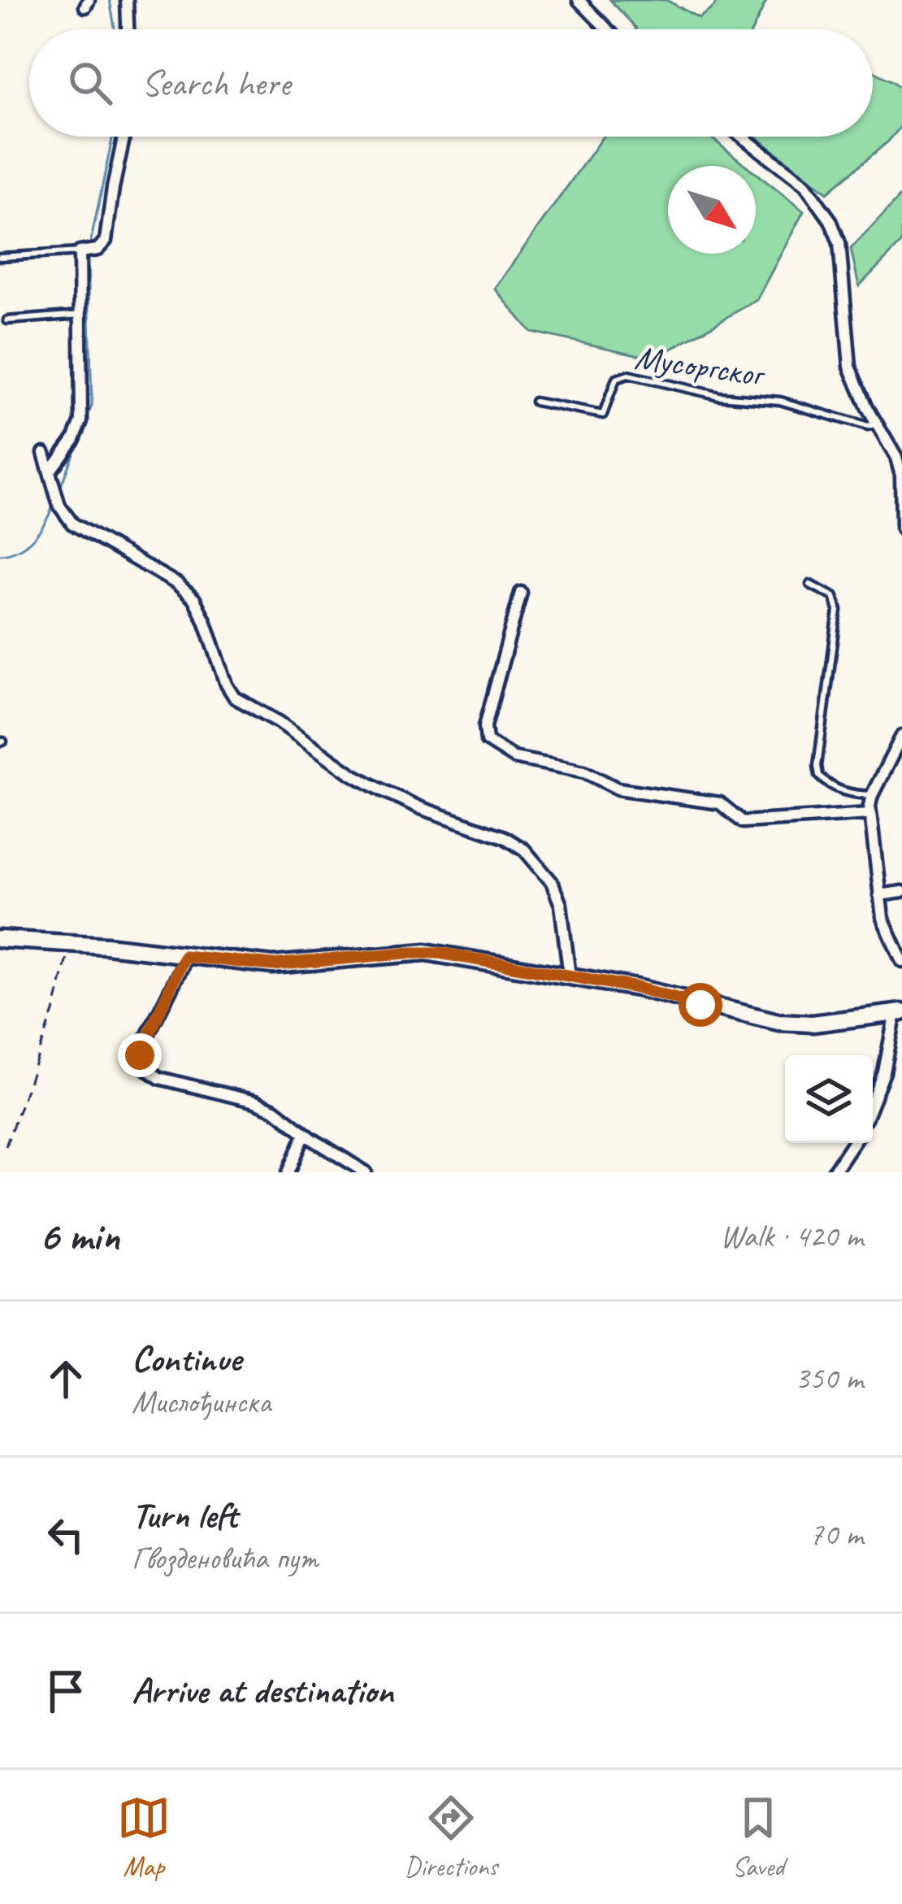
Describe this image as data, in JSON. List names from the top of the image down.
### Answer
{
  "streets": {
    "lane": ["Мусоргског"]
  },
  "north": "bottom right",
  "page": {
    "search": "Search here",
    "heading": ["6 min", "Walk · 420 m"],
    "list": [
      ["Continue", "Мислођинска", "350 m"],
      ["Turn left", "Гвозденовића пут", "70 m"],
      "Arrive at destination"
    ],
    "nav": ["Map", "Directions", "Saved"]
  }
}
